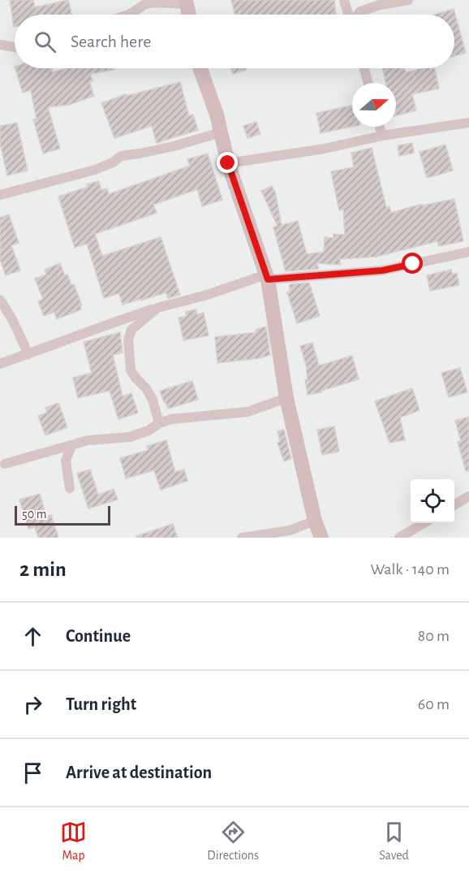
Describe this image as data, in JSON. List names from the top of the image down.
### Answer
{
  "scale_bar": "50 m",
  "north": "right",
  "page": {
    "search": "Search here",
    "scale": "50 m",
    "heading": ["2 min", "Walk · 140 m"],
    "list": [
      ["Continue", "80 m"],
      ["Turn right", "60 m"],
      "Arrive at destination"
    ],
    "nav": ["Map", "Directions", "Saved"]
  }
}
